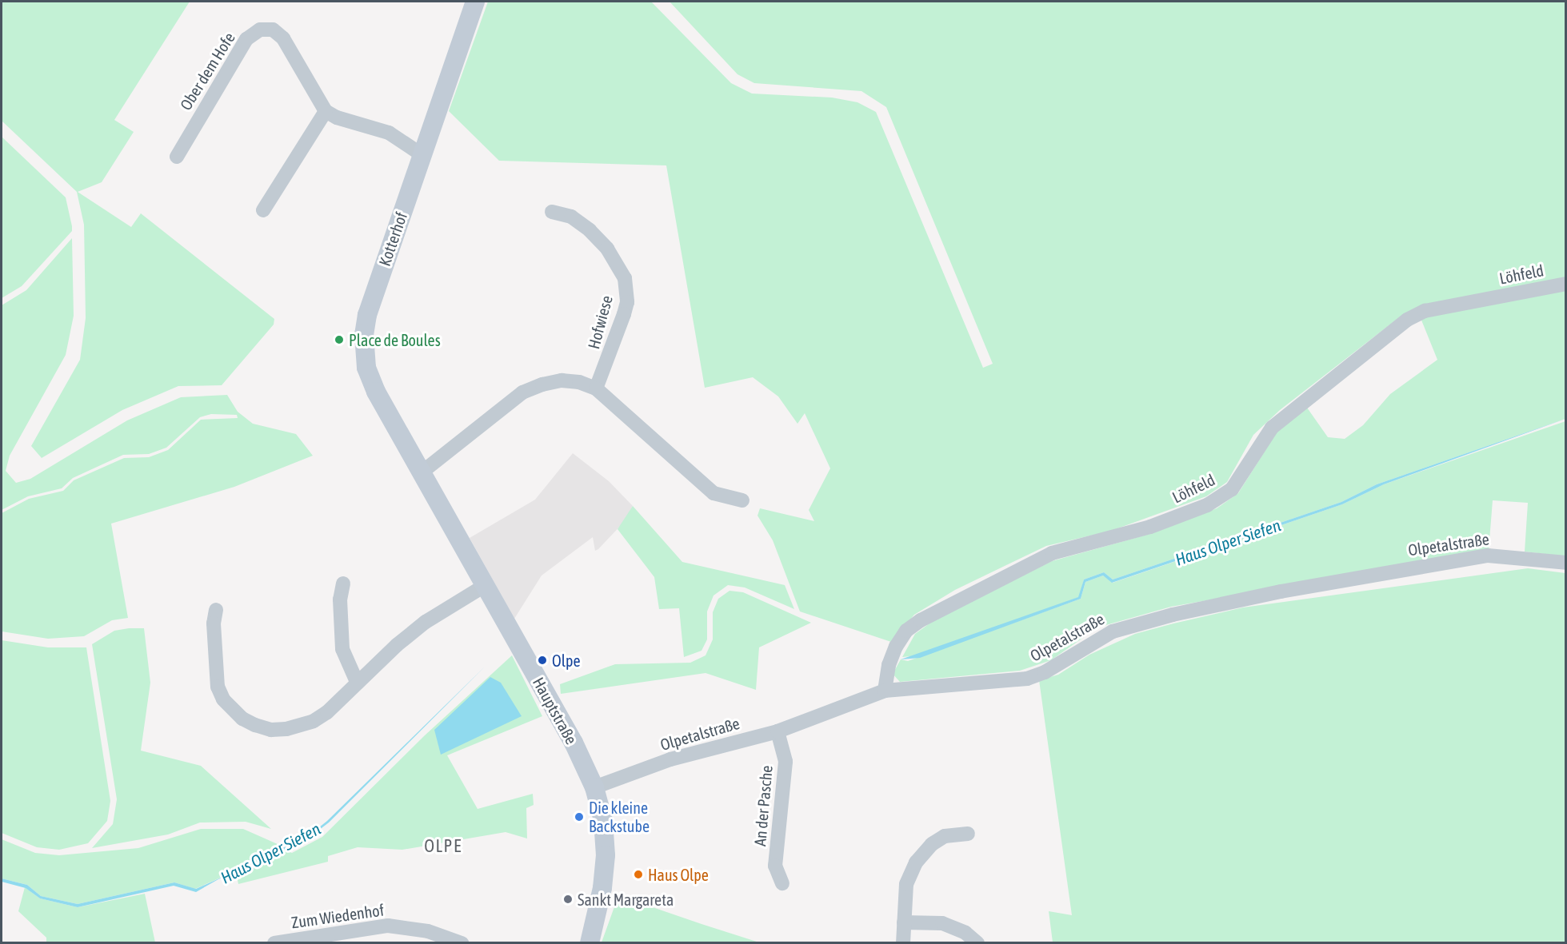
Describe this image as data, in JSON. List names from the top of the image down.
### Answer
{
  "streets": {
    "street": [
      "Ober dem Hofe",
      "Kotterhof",
      "Löhfeld",
      "Hofwiese",
      "Olpetalstraße",
      "Hauptstraße",
      "An der Pasche",
      "Zum Wiedenhof"
    ]
  },
  "crossings": [
    ["Kotterhof", "Hauptstraße"],
    ["Löhfeld", "Olpetalstraße"],
    ["Olpetalstraße", "Hauptstraße"],
    ["Olpetalstraße", "An der Pasche"]
  ],
  "districts": ["OLPE"],
  "water": ["Haus Olper Siefen"],
  "places": [
    "Place de Boules",
    "Olpe",
    "Die kleine Backstube",
    "Haus Olpe",
    "Sankt Margareta"
  ]
}
